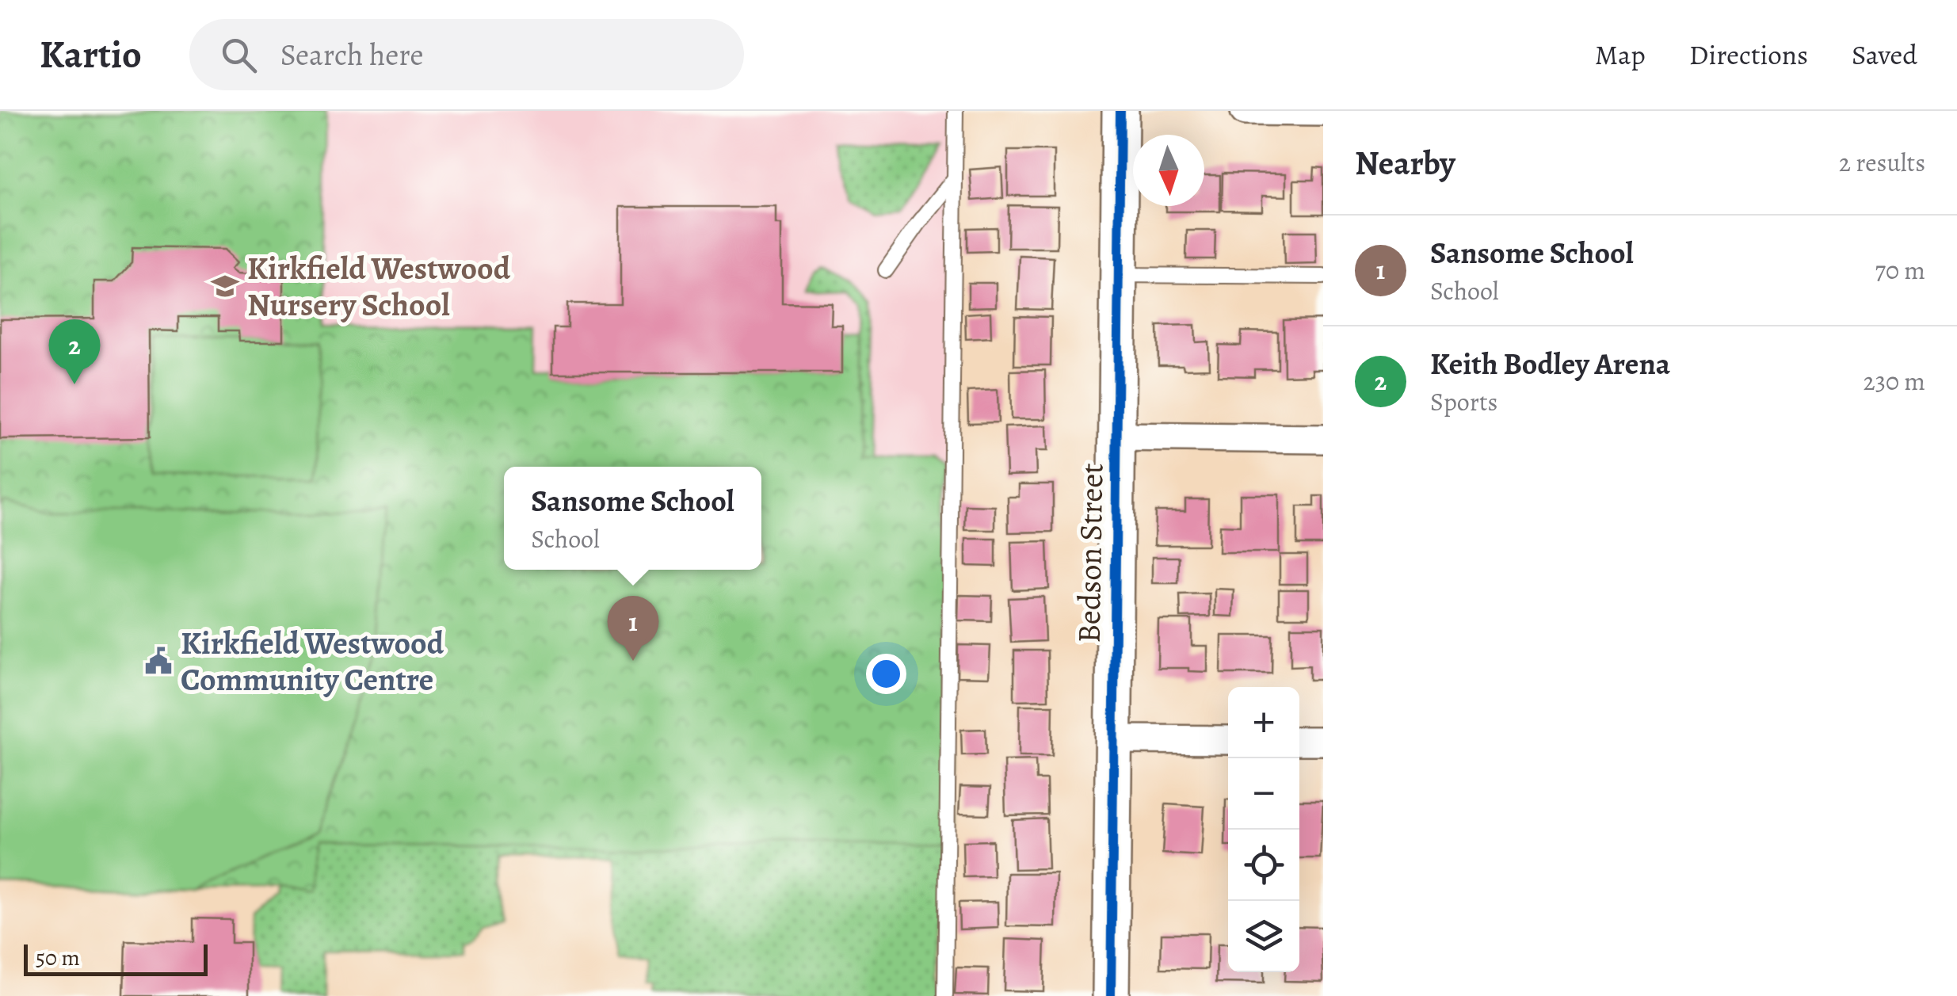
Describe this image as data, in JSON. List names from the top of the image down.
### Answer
{
  "streets": {
    "street": ["Bedson Street"]
  },
  "places": {
    "school or university": ["Kirkfield Westwood Nursery School"],
    "public building": ["Kirkfield Westwood Community Centre"]
  },
  "scale_bar": "50 m",
  "north": "bottom",
  "page": {
    "header": "Kartio",
    "search": "Search here",
    "nav": ["Map", "Directions", "Saved"],
    "heading": ["Nearby", "2 results"],
    "list": [
      {
        "mark": "1",
        "name": "Sansome School",
        "note": "School",
        "value": "70 m"
      },
      {
        "mark": "2",
        "name": "Keith Bodley Arena",
        "note": "Sports",
        "value": "230 m"
      }
    ],
    "pins": ["2", "1"],
    "popup": ["Sansome School", "School"],
    "map_buttons": ["+", "−"],
    "scale": "50 m"
  }
}
